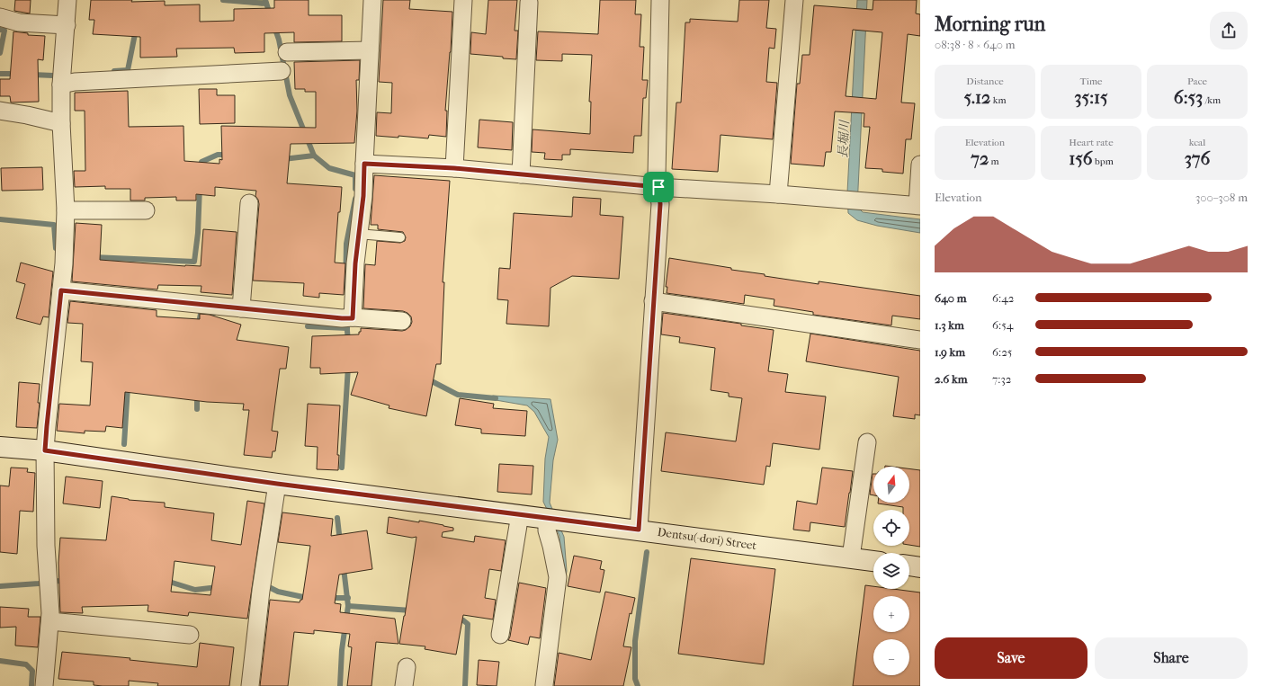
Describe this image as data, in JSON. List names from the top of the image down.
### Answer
{
  "streets": {
    "street": ["Dentsu(-dori) Street"]
  },
  "water": ["長堀川"],
  "north": "top",
  "page": {
    "heading": ["Morning run", "08:38 · 8 × 640 m"],
    "stats": [
      ["Distance", "5.12 km"],
      ["Time", "35:15"],
      ["Pace", "6:53 /km"],
      ["Elevation", "72 m"],
      ["Heart rate", "156 bpm"],
      ["kcal", "376"]
    ],
    "chart": ["Elevation", "300–308 m"],
    "list": [
      {
        "name": "640 m",
        "note": "6:42"
      },
      {
        "name": "1.3 km",
        "note": "6:54"
      },
      {
        "name": "1.9 km",
        "note": "6:25"
      },
      {
        "name": "2.6 km",
        "note": "7:32"
      }
    ],
    "map_buttons": ["+", "−"],
    "buttons": ["Save", "Share"]
  }
}
